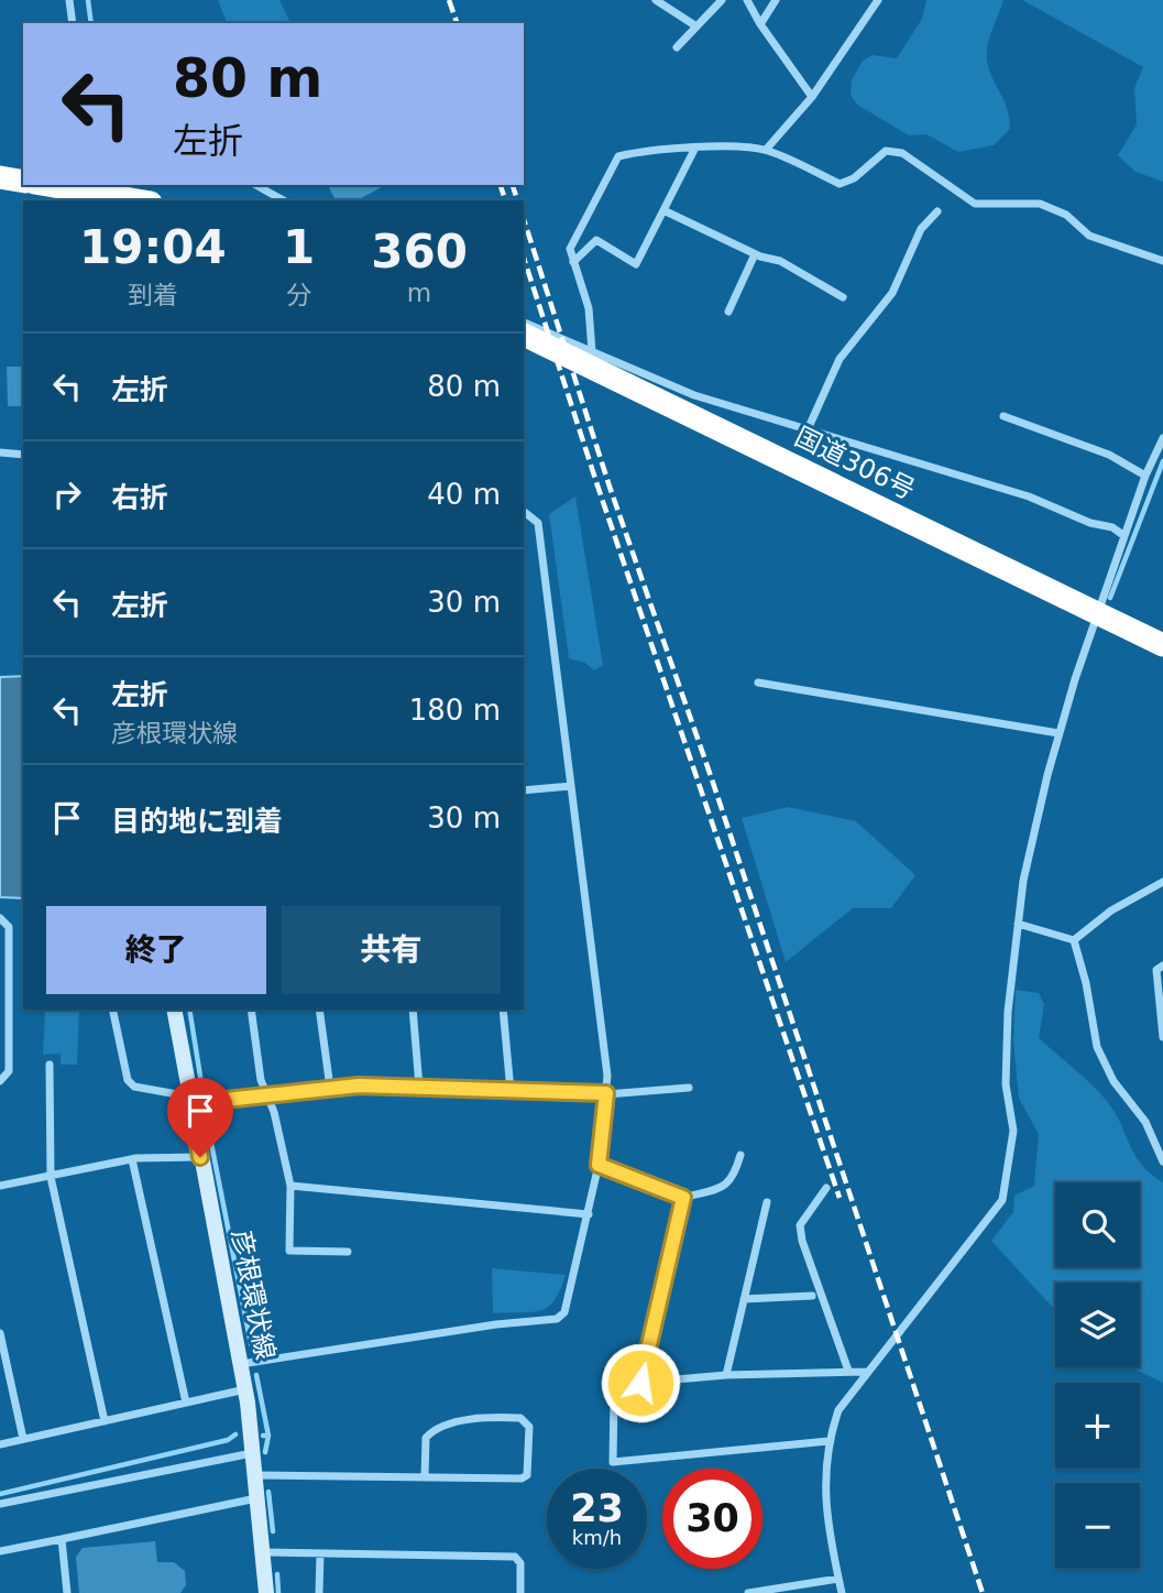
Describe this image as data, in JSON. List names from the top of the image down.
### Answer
{
  "streets": {
    "highway": ["国道306号"],
    "main road": ["彦根環状線"]
  },
  "page": {
    "turn": ["80 m", "左折"],
    "eta": [
      "19:04",
      "到着",
      "1",
      "分",
      "360",
      "m"
    ],
    "list": [
      {
        "name": "左折",
        "value": "80 m"
      },
      {
        "name": "右折",
        "value": "40 m"
      },
      {
        "name": "左折",
        "value": "30 m"
      },
      {
        "name": "左折",
        "note": "彦根環状線",
        "value": "180 m"
      },
      {
        "name": "目的地に到着",
        "value": "30 m"
      }
    ],
    "buttons": ["終了", "共有"],
    "map_buttons": ["+", "−"],
    "speed": "23 km/h",
    "limit": "30"
  }
}
